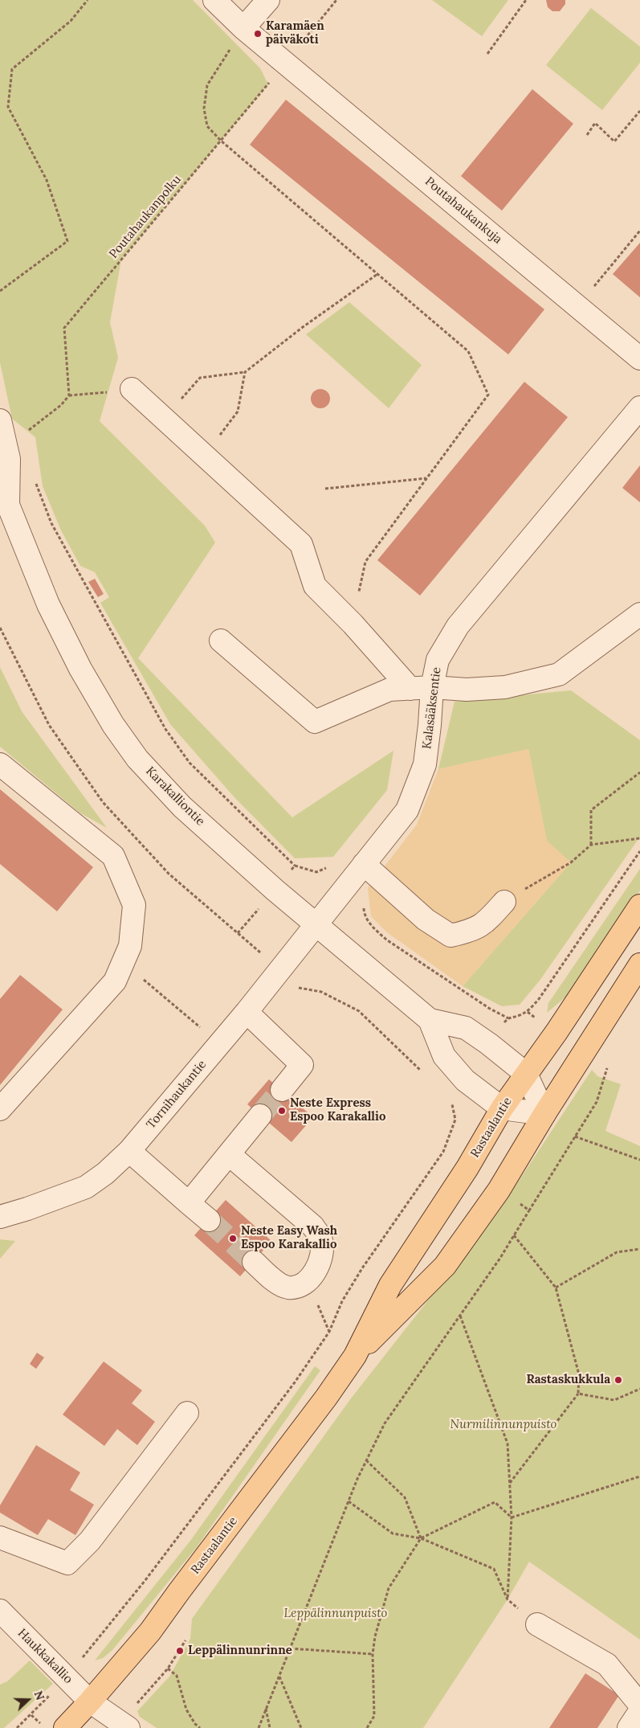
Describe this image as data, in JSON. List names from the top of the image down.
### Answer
{
  "streets": {
    "main road": ["Rastaalantie"],
    "street": [
      "Poutahaukankuja",
      "Kalasääksentie",
      "Karakalliontie",
      "Tornihaukantie",
      "Haukkakallio"
    ],
    "path": ["Poutahaukanpolku"]
  },
  "crossings": [
    ["Poutahaukankuja", "Poutahaukanpolku"],
    ["Kalasääksentie", "Karakalliontie"],
    ["Kalasääksentie", "Tornihaukantie"],
    ["Karakalliontie", "Tornihaukantie"],
    ["Karakalliontie", "Rastaalantie"],
    ["Rastaalantie", "Haukkakallio"]
  ],
  "parks": ["Nurmilinnunpuisto", "Leppälinnunpuisto"],
  "places": [
    "Karamäen päiväkoti",
    "Neste Express Espoo Karakallio",
    "Neste Easy Wash Espoo Karakallio",
    "Rastaskukkula",
    "Leppälinnunrinne"
  ],
  "north": "right"
}
